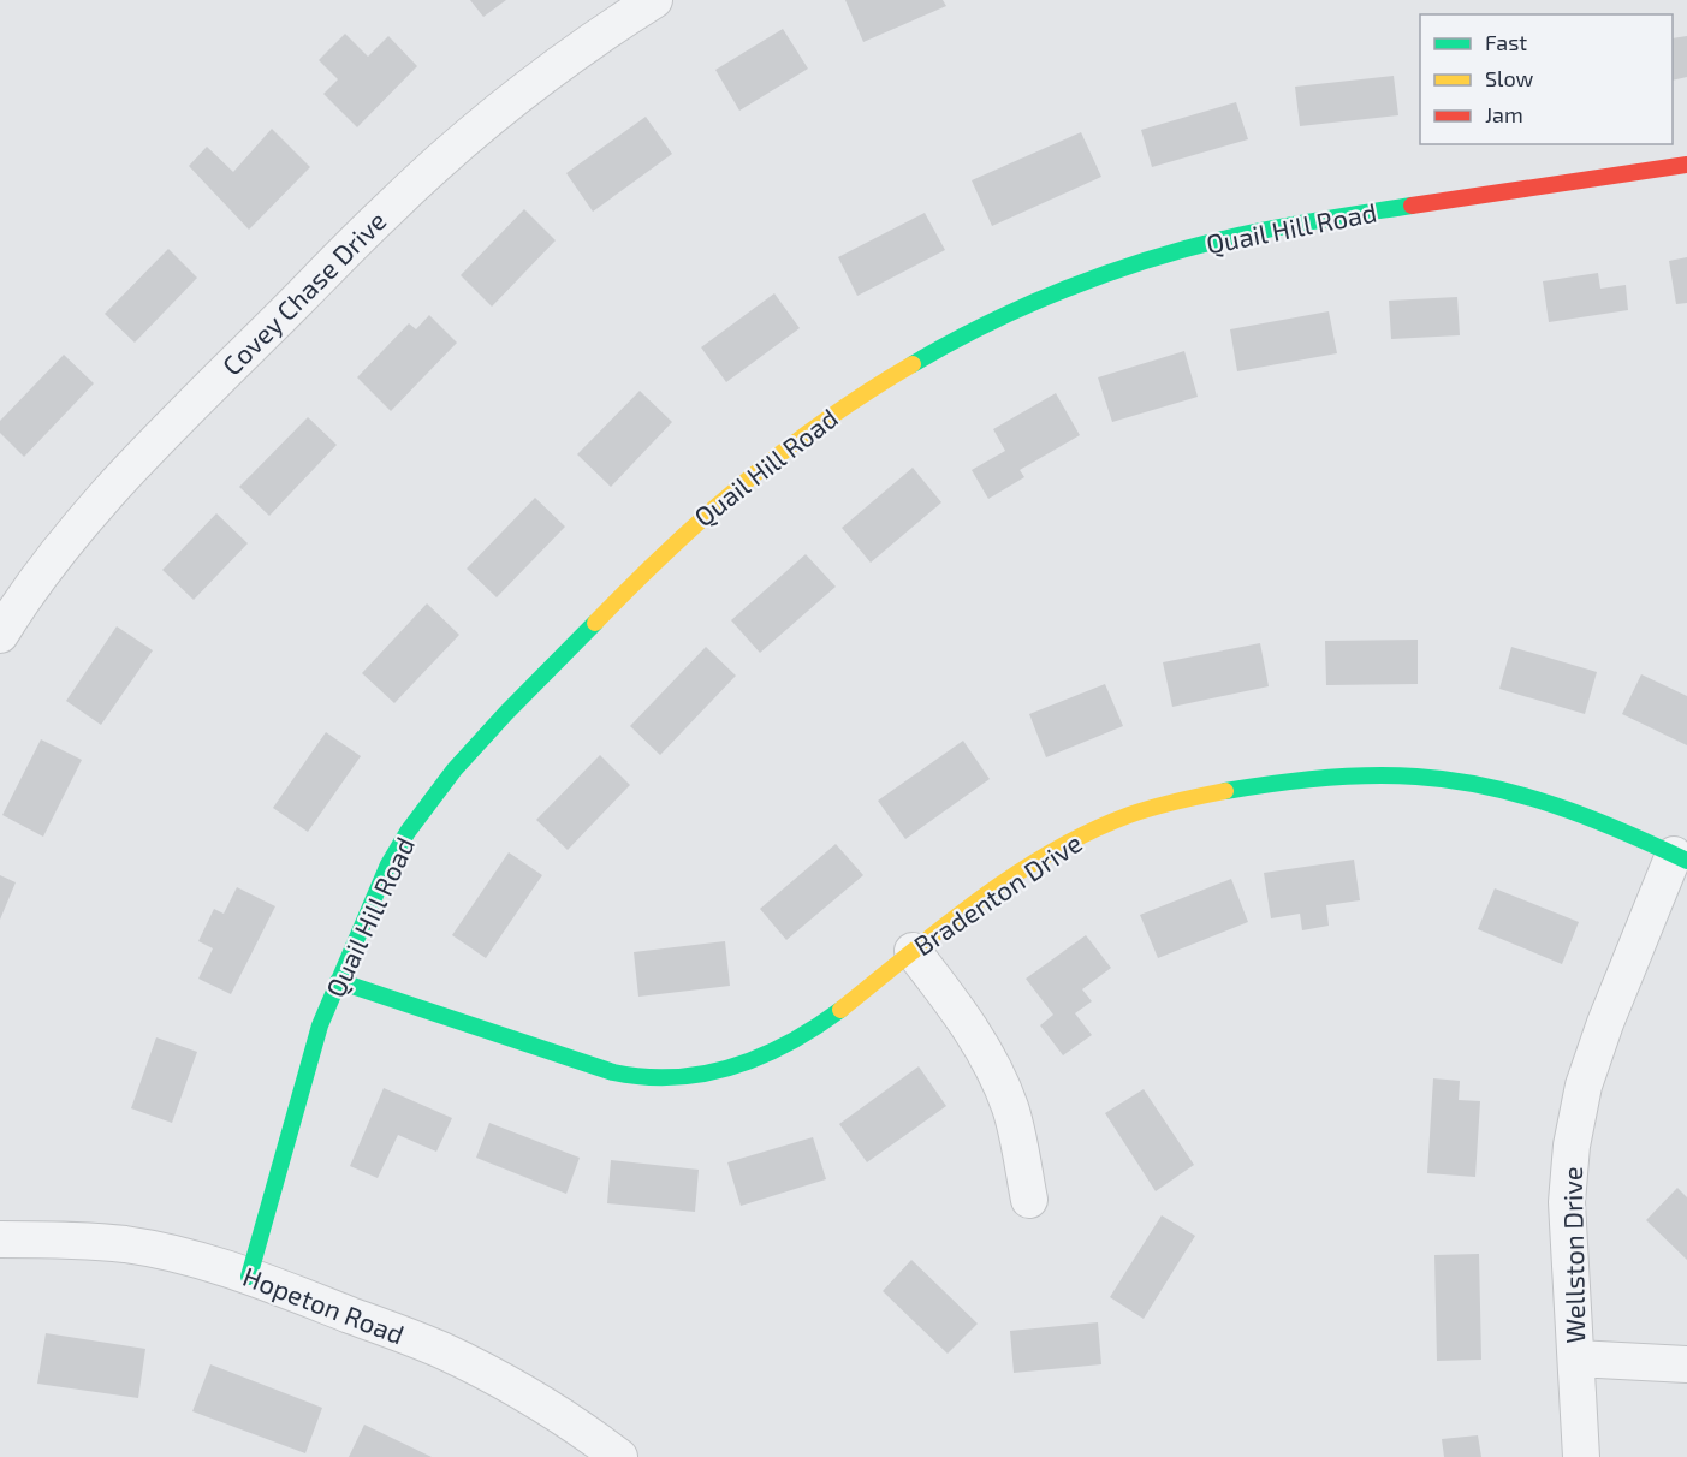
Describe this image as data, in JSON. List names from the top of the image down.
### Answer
{
  "streets": {
    "street": [
      "Quail Hill Road",
      "Covey Chase Drive",
      "Bradenton Drive",
      "Wellston Drive",
      "Hopeton Road"
    ]
  },
  "crossings": [
    ["Quail Hill Road", "Bradenton Drive"],
    ["Quail Hill Road", "Hopeton Road"],
    ["Bradenton Drive", "Wellston Drive"]
  ],
  "legend": ["Fast", "Slow", "Jam"]
}
